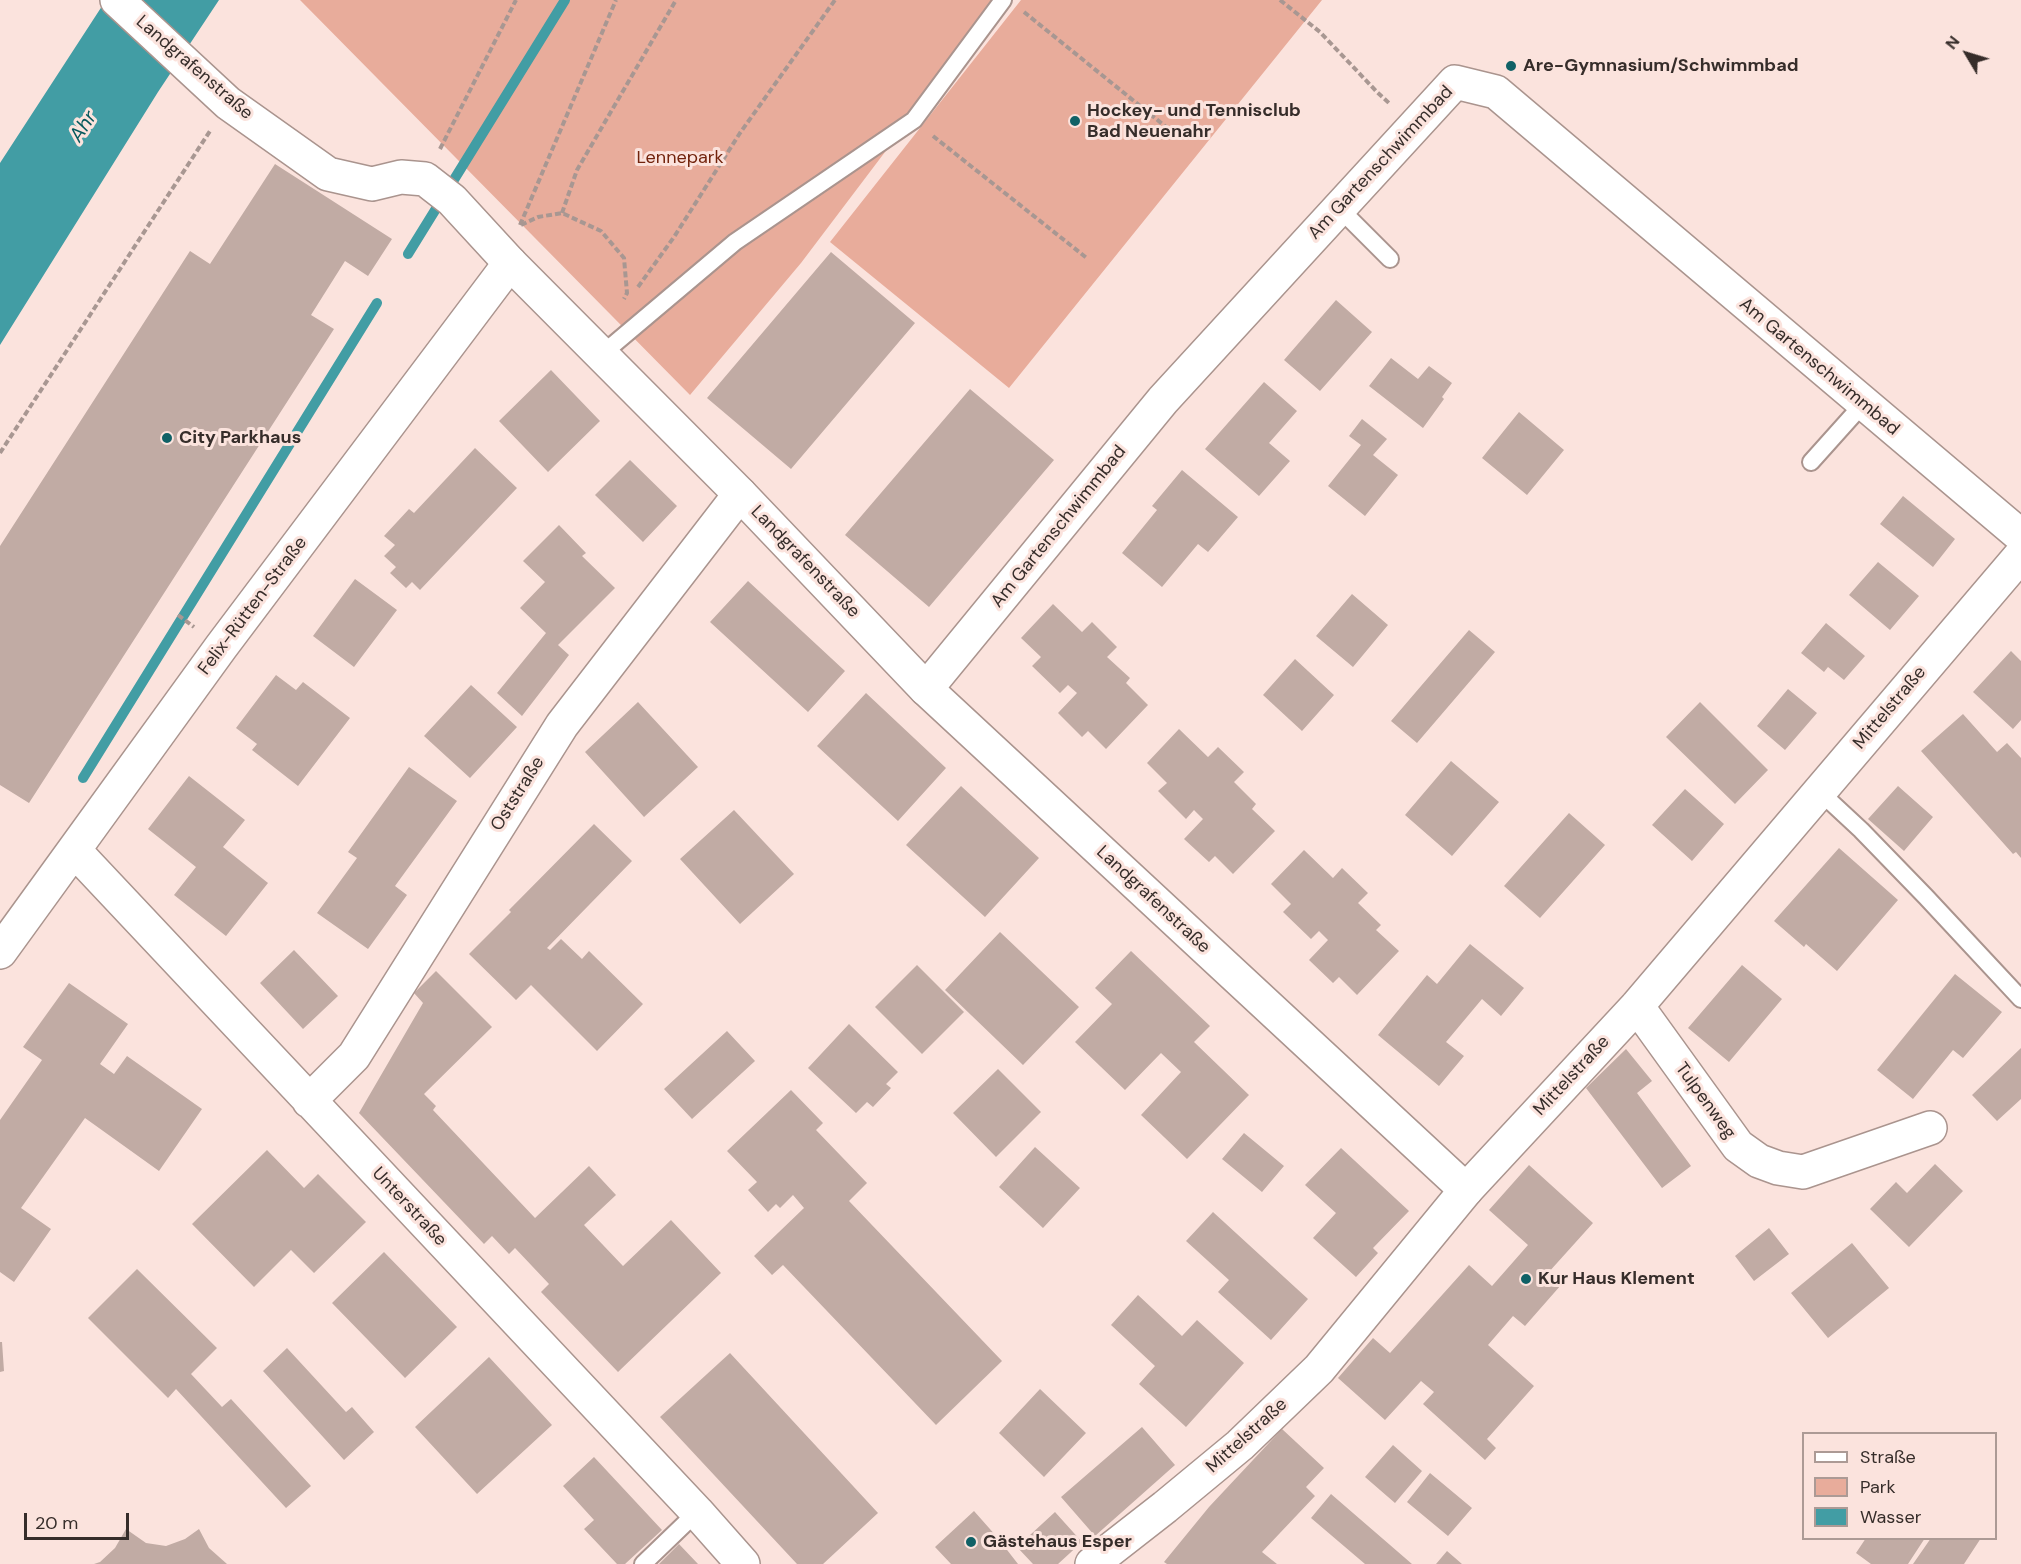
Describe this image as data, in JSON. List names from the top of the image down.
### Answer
{
  "streets": {
    "street": [
      "Landgrafenstraße",
      "Am Gartenschwimmbad",
      "Felix-Rütten-Straße",
      "Mittelstraße",
      "Oststraße",
      "Tulpenweg",
      "Unterstraße"
    ]
  },
  "crossings": [
    ["Landgrafenstraße", "Am Gartenschwimmbad"],
    ["Landgrafenstraße", "Felix-Rütten-Straße"],
    ["Landgrafenstraße", "Mittelstraße"],
    ["Landgrafenstraße", "Oststraße"],
    ["Felix-Rütten-Straße", "Unterstraße"],
    ["Mittelstraße", "Tulpenweg"],
    ["Oststraße", "Unterstraße"]
  ],
  "water": ["Ahr"],
  "parks": ["Lennepark"],
  "places": [
    "Are-Gymnasium/Schwimmbad",
    "Hockey- und Tennisclub Bad Neuenahr",
    "City Parkhaus",
    "Kur Haus Klement",
    "Gästehaus Esper"
  ],
  "legend": ["Straße", "Park", "Wasser"],
  "scale_bar": "20 m",
  "north": "top left"
}
